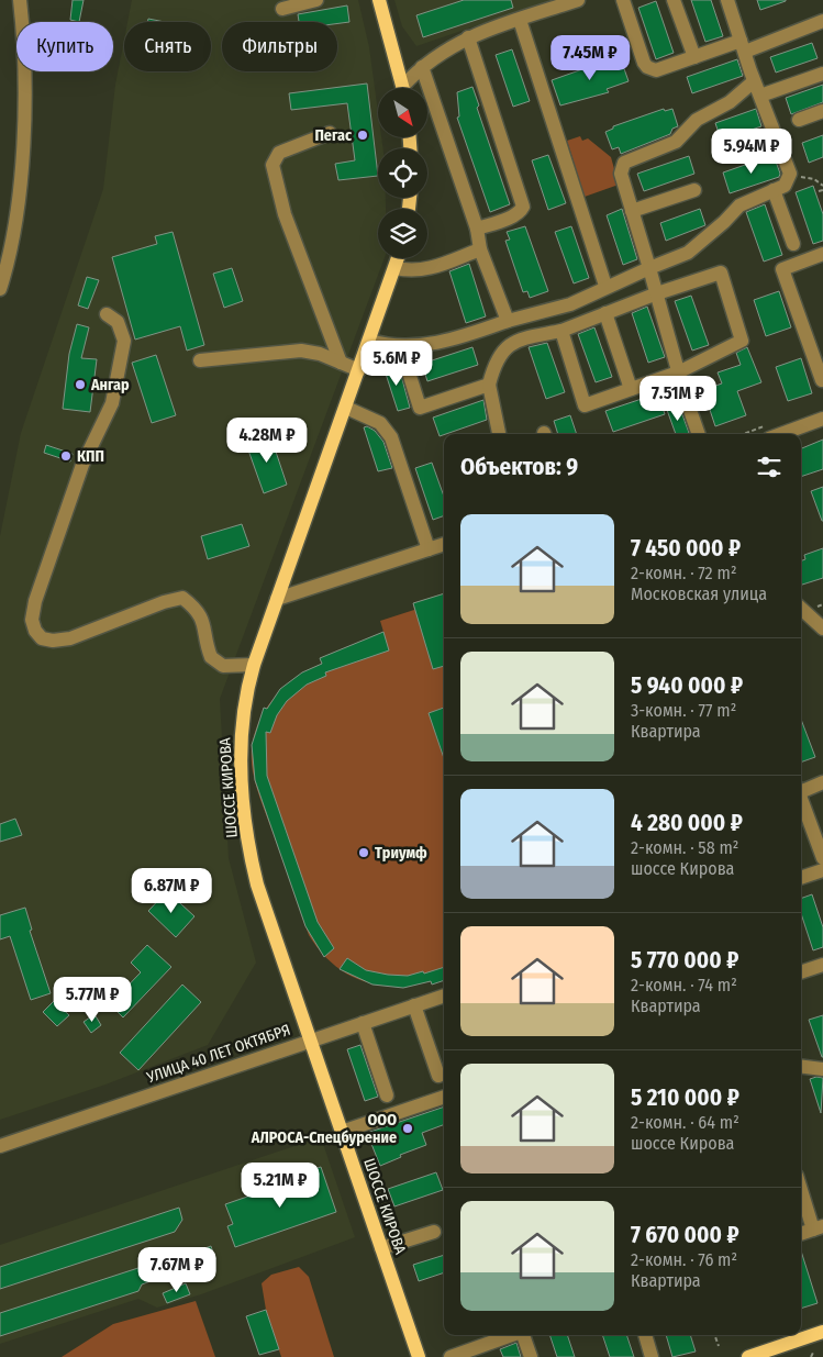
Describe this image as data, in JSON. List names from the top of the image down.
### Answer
{
  "streets": {
    "main road": ["ШОССЕ КИРОВА"],
    "street": ["УЛИЦА 40 ЛЕТ ОКТЯБРЯ"]
  },
  "crossings": [
    ["ШОССЕ КИРОВА", "УЛИЦА 40 ЛЕТ ОКТЯБРЯ"]
  ],
  "places": [
    "Пегас",
    "Ангар",
    "КПП",
    "Триумф",
    "ООО АЛРОСА-Спецбурение"
  ],
  "north": "bottom right",
  "page": {
    "chip": ["Купить", "Снять", "Фильтры"],
    "price": [
      "7.45M ₽",
      "5.94M ₽",
      "5.6M ₽",
      "7.51M ₽",
      "4.28M ₽",
      "6.87M ₽",
      "5.77M ₽",
      "5.21M ₽",
      "7.67M ₽"
    ],
    "heading": "Объектов: 9",
    "list": [
      {
        "name": "7 450 000 ₽",
        "note": "2-комн. · 72 m² · Московская улица"
      },
      {
        "name": "5 940 000 ₽",
        "note": "3-комн. · 77 m² · Квартира"
      },
      {
        "name": "4 280 000 ₽",
        "note": "2-комн. · 58 m² · шоссе Кирова"
      },
      {
        "name": "5 770 000 ₽",
        "note": "2-комн. · 74 m² · Квартира"
      },
      {
        "name": "5 210 000 ₽",
        "note": "2-комн. · 64 m² · шоссе Кирова"
      },
      {
        "name": "7 670 000 ₽",
        "note": "2-комн. · 76 m² · Квартира"
      }
    ]
  }
}
